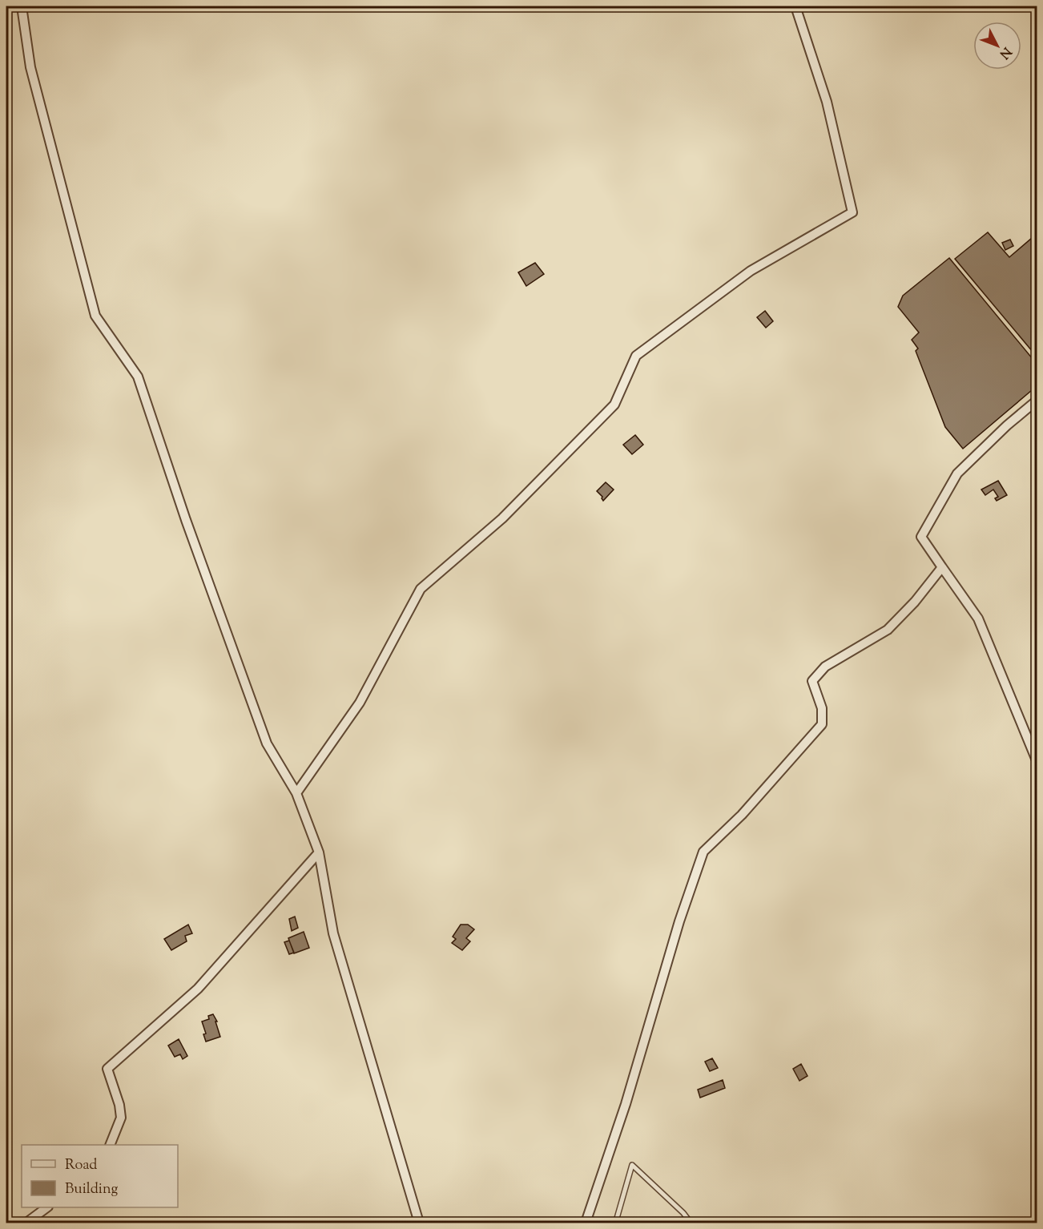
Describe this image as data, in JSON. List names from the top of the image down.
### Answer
{
  "legend": ["Road", "Building"],
  "north": "bottom right"
}
